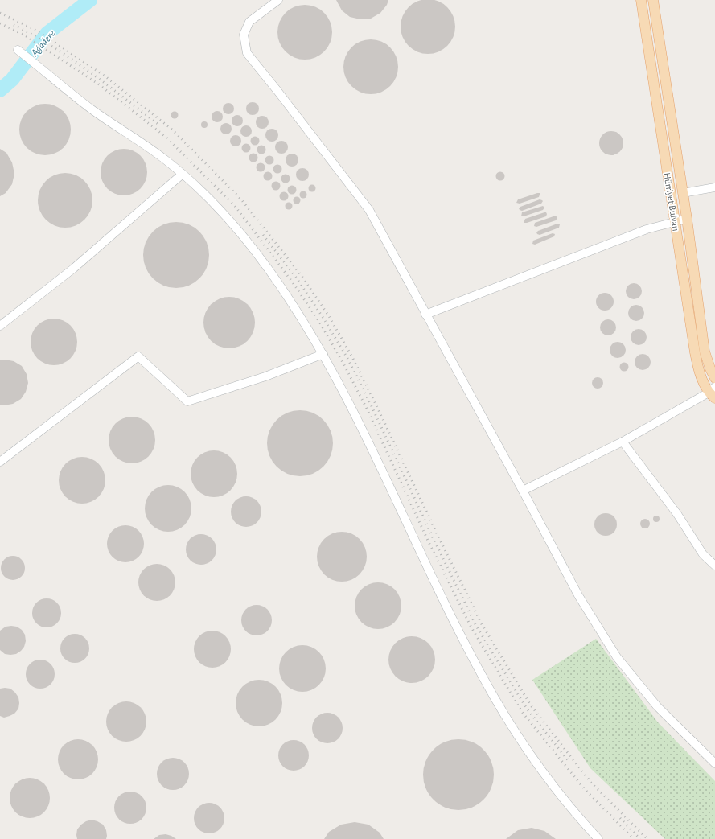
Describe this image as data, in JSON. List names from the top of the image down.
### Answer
{
  "streets": {
    "main road": ["Hürriyet Bulvarı"]
  },
  "water": ["Ağadere"]
}
